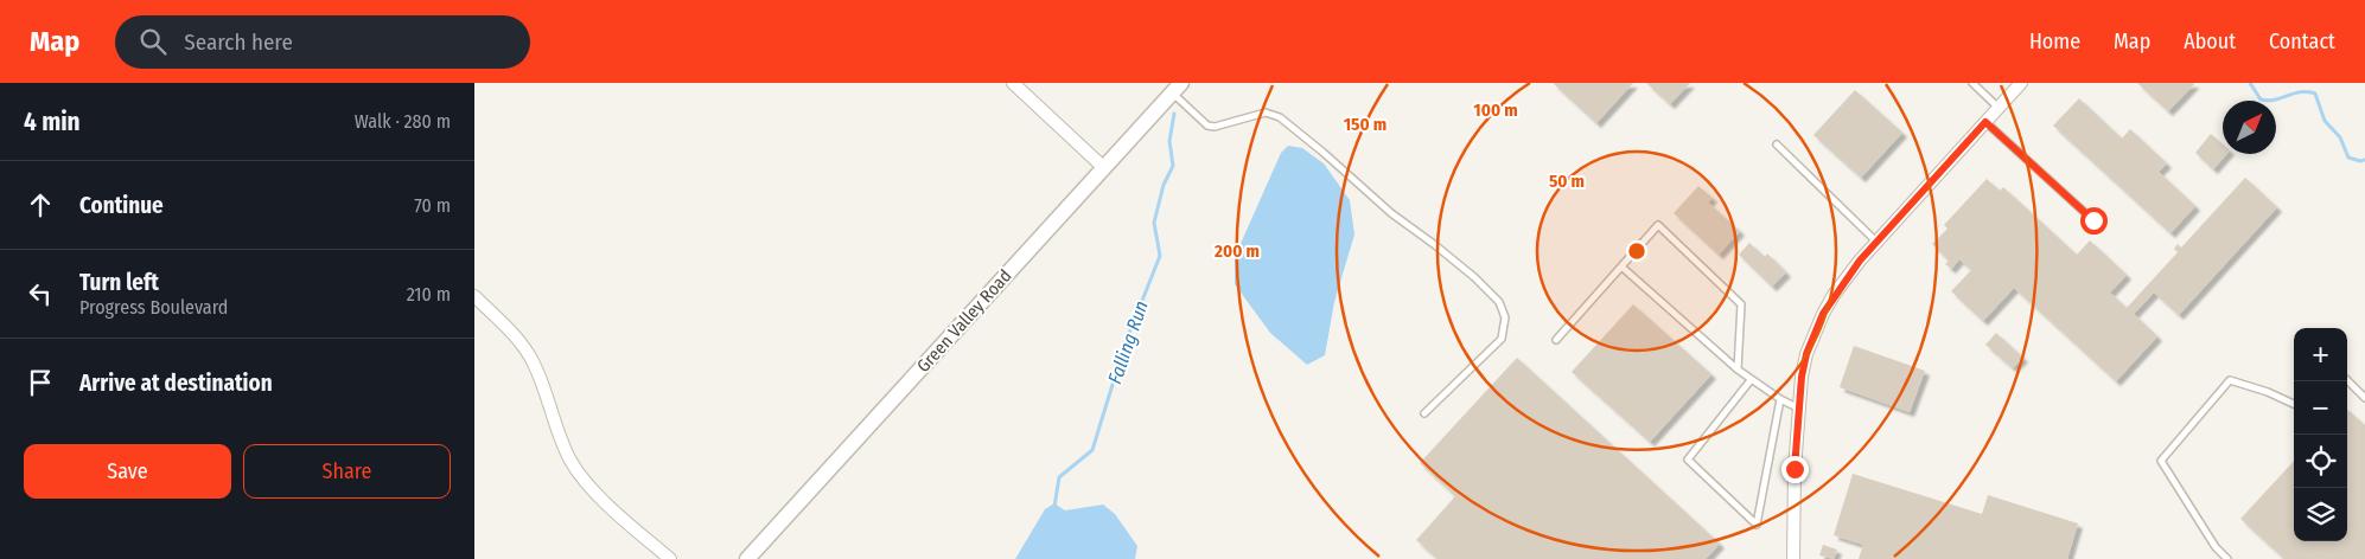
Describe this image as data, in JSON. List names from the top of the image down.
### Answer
{
  "streets": {
    "street": ["Green Valley Road"]
  },
  "water": ["Falling Run"],
  "north": "top right",
  "page": {
    "header": "Map",
    "search": "Search here",
    "nav": [
      "Home",
      "Map",
      "About",
      "Contact"
    ],
    "heading": ["4 min", "Walk · 280 m"],
    "list": [
      ["Continue", "70 m"],
      ["Turn left", "Progress Boulevard", "210 m"],
      "Arrive at destination"
    ],
    "map_buttons": ["+", "−"],
    "buttons": ["Save", "Share"]
  },
  "rings": [
    "100 m",
    "150 m",
    "50 m",
    "200 m"
  ]
}
